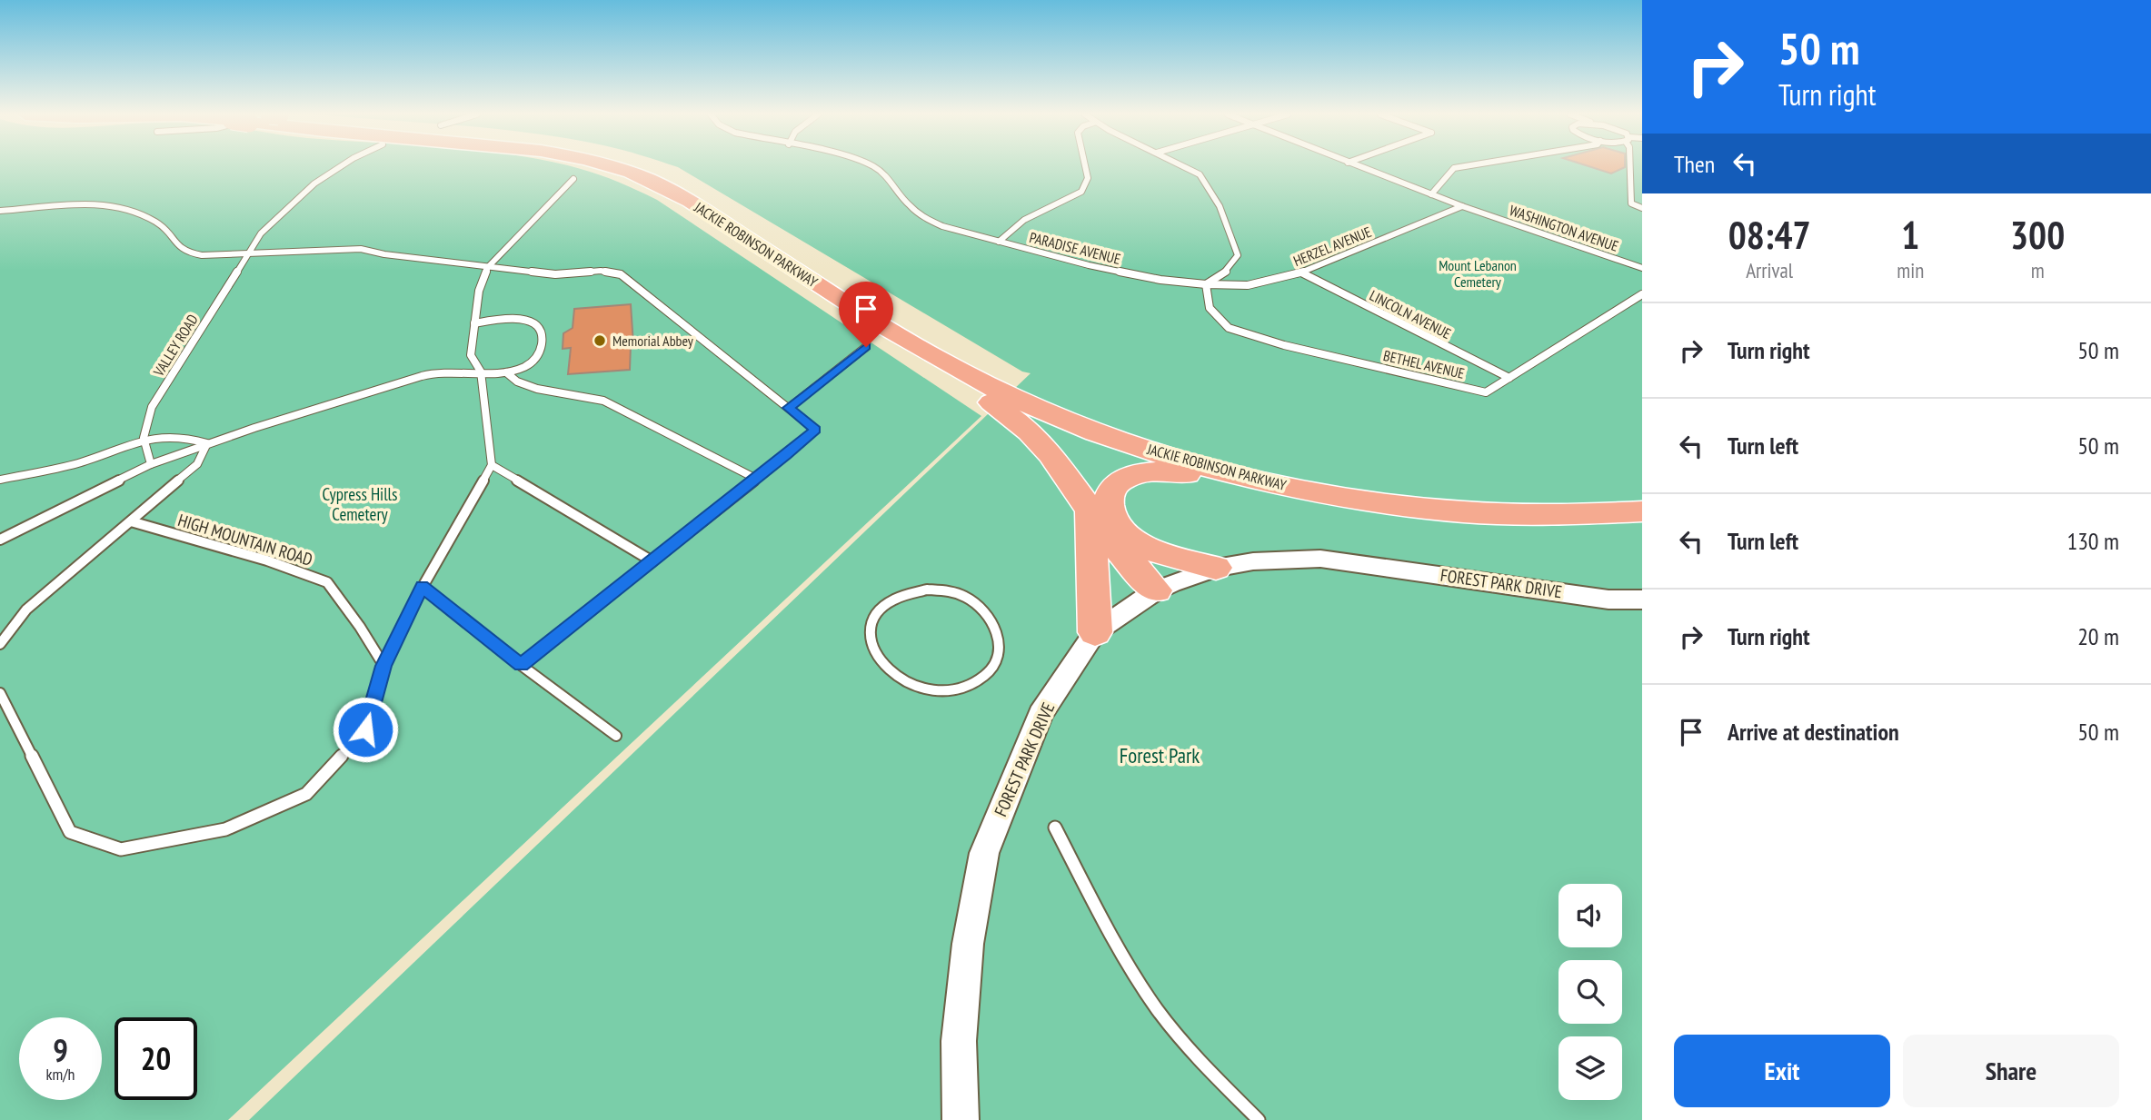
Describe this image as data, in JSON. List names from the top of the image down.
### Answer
{
  "streets": {
    "highway": ["JACKIE ROBINSON PARKWAY"],
    "street": ["FOREST PARK DRIVE"],
    "lane": [
      "WASHINGTON AVENUE",
      "HERZEL AVENUE",
      "PARADISE AVENUE",
      "LINCOLN AVENUE",
      "VALLEY ROAD",
      "BETHEL AVENUE",
      "HIGH MOUNTAIN ROAD"
    ]
  },
  "crossings": [
    ["WASHINGTON AVENUE", "HERZEL AVENUE"],
    ["HERZEL AVENUE", "PARADISE AVENUE"],
    ["HERZEL AVENUE", "LINCOLN AVENUE"],
    ["HERZEL AVENUE", "BETHEL AVENUE"],
    ["PARADISE AVENUE", "BETHEL AVENUE"],
    ["LINCOLN AVENUE", "BETHEL AVENUE"]
  ],
  "parks": ["Mount Lebanon Cemetery", "Cypress Hills Cemetery", "Forest Park"],
  "places": ["Memorial Abbey"],
  "page": {
    "turn": ["50 m", "Turn right"],
    "then": "Then",
    "eta": [
      "08:47",
      "Arrival",
      "1",
      "min",
      "300",
      "m"
    ],
    "list": [
      {
        "name": "Turn right",
        "value": "50 m"
      },
      {
        "name": "Turn left",
        "value": "50 m"
      },
      {
        "name": "Turn left",
        "value": "130 m"
      },
      {
        "name": "Turn right",
        "value": "20 m"
      },
      {
        "name": "Arrive at destination",
        "value": "50 m"
      }
    ],
    "speed": "9 km/h",
    "limit": "20",
    "buttons": ["Exit", "Share"]
  }
}
